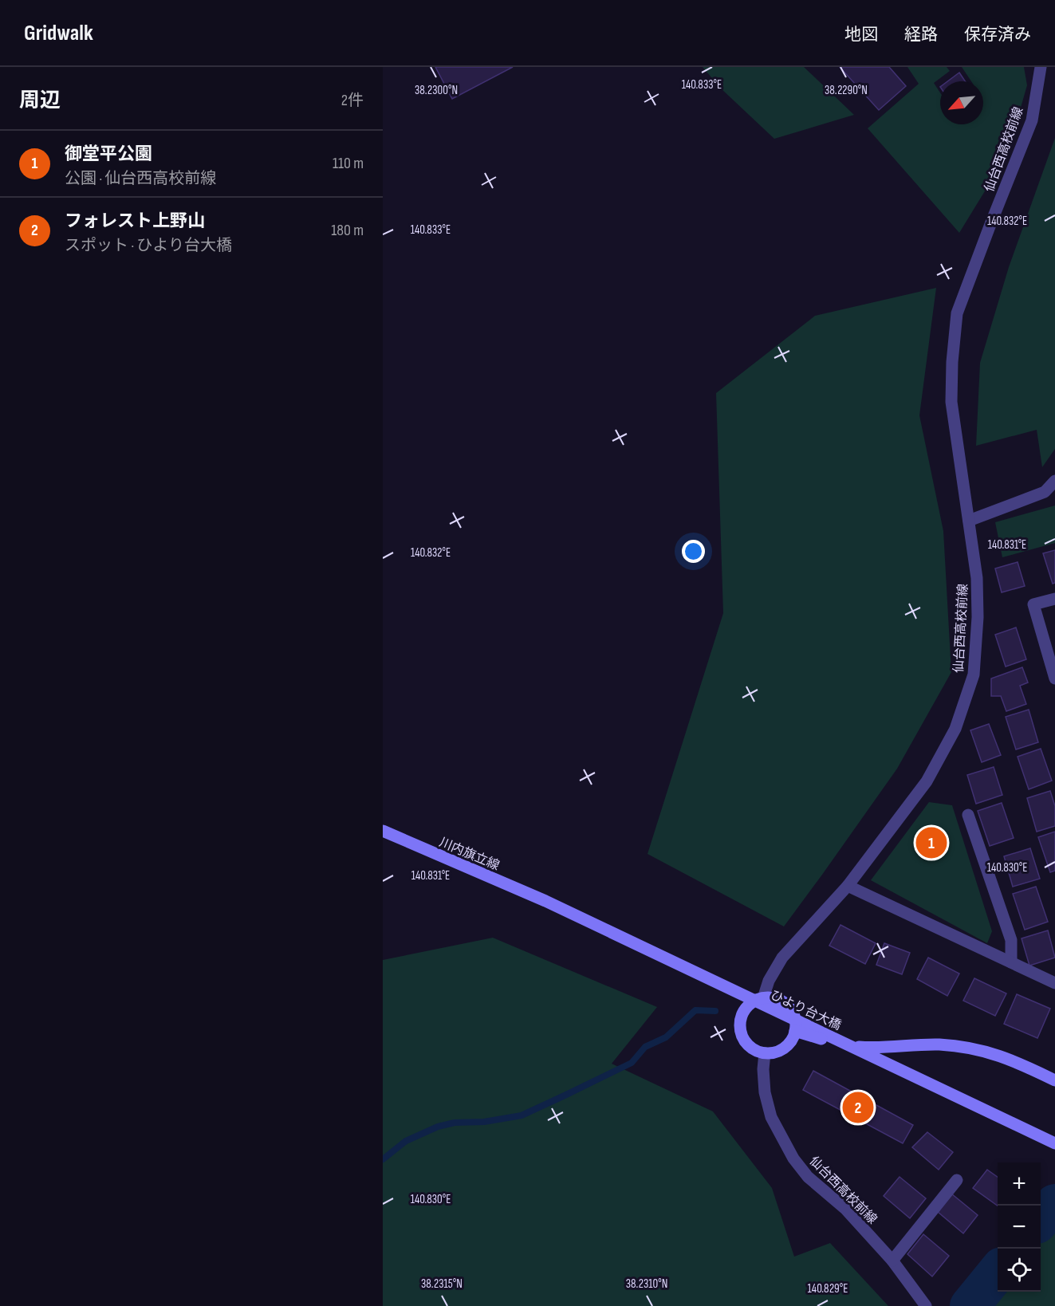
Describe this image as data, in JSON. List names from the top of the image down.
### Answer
{
  "streets": {
    "street": ["仙台西高校前線", "川内旗立線", "ひより台大橋"]
  },
  "crossings": [
    ["川内旗立線", "ひより台大橋"]
  ],
  "north": "bottom left",
  "page": {
    "header": "Gridwalk",
    "nav": ["地図", "経路", "保存済み"],
    "heading": ["周辺", "2件"],
    "list": [
      {
        "mark": "1",
        "name": "御堂平公園",
        "note": "公園 · 仙台西高校前線",
        "value": "110 m"
      },
      {
        "mark": "2",
        "name": "フォレスト上野山",
        "note": "スポット · ひより台大橋",
        "value": "180 m"
      }
    ],
    "pins": ["1", "2"],
    "map_buttons": ["+", "−"]
  },
  "coordinates": [
    "140.833°E",
    "38.2300°N",
    "38.2290°N",
    "140.832°E",
    "140.831°E",
    "140.830°E",
    "38.2315°N",
    "38.2310°N",
    "140.829°E"
  ]
}
